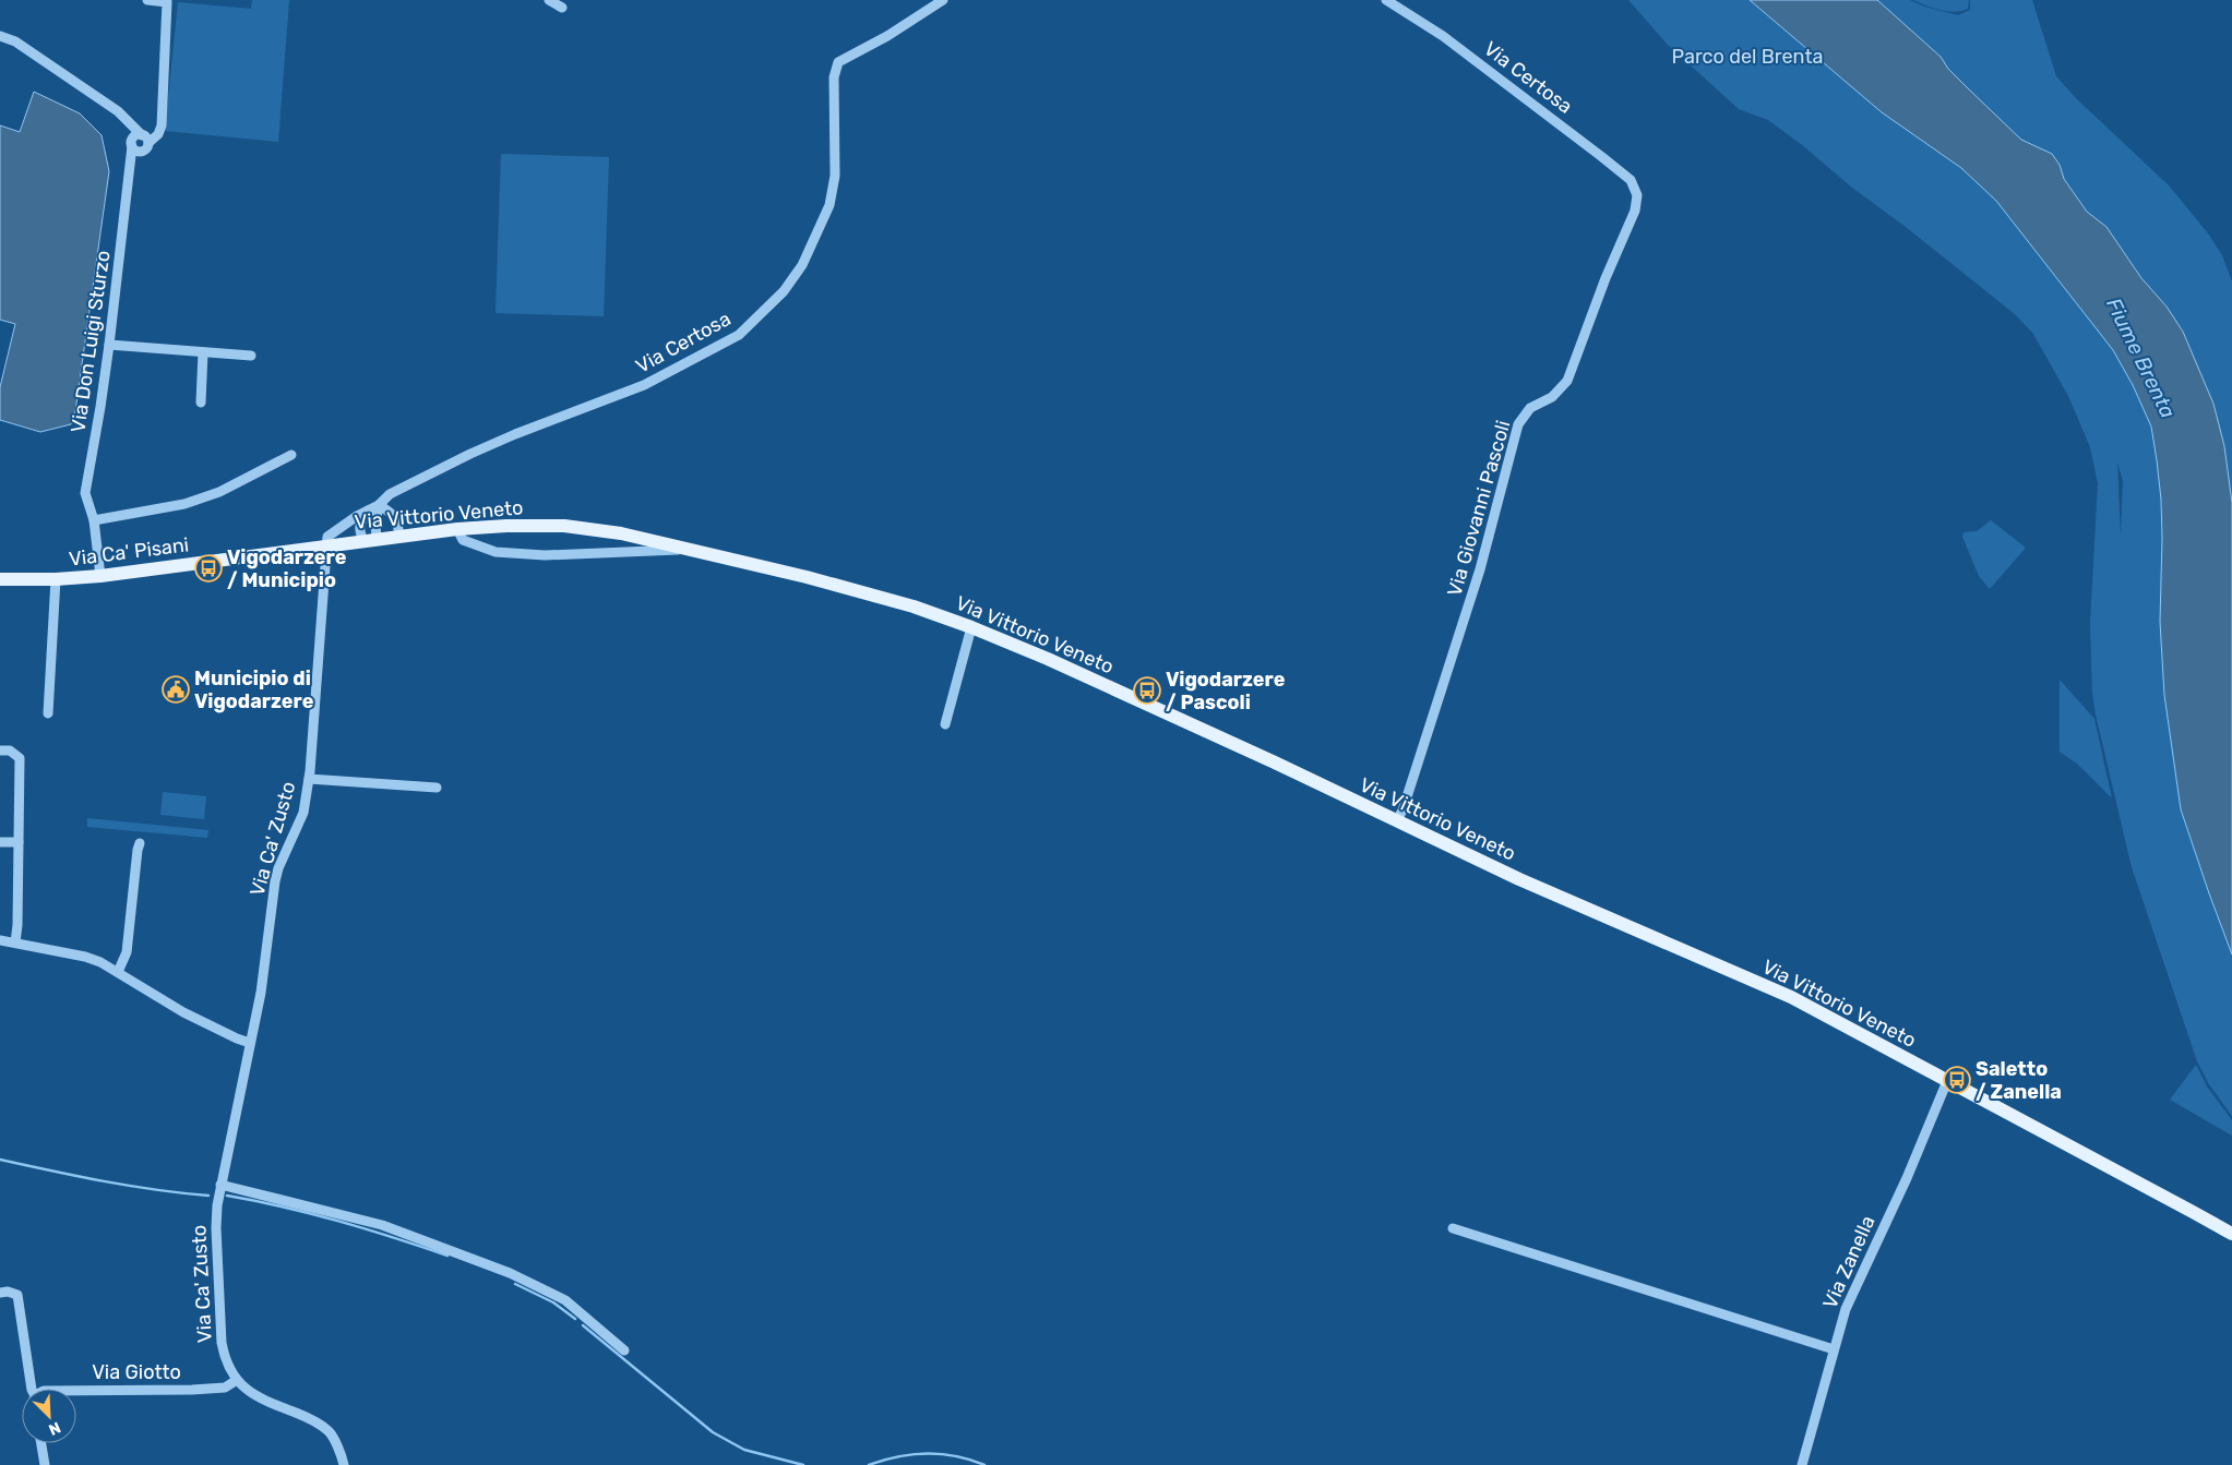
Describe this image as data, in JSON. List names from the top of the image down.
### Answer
{
  "streets": {
    "main road": ["Via Vittorio Veneto", "Via Ca' Pisani"],
    "street": [
      "Via Certosa",
      "Via Don Luigi Sturzo",
      "Via Giovanni Pascoli",
      "Via Ca' Zusto",
      "Via Zanella",
      "Via Giotto"
    ]
  },
  "crossings": [
    ["Via Certosa", "Via Giovanni Pascoli"],
    ["Via Certosa", "Via Vittorio Veneto"],
    ["Via Certosa", "Via Ca' Zusto"],
    ["Via Don Luigi Sturzo", "Via Ca' Pisani"],
    ["Via Giovanni Pascoli", "Via Vittorio Veneto"],
    ["Via Vittorio Veneto", "Via Ca' Pisani"],
    ["Via Vittorio Veneto", "Via Ca' Zusto"],
    ["Via Vittorio Veneto", "Via Zanella"],
    ["Via Ca' Zusto", "Via Giotto"]
  ],
  "water": ["Fiume Brenta"],
  "parks": ["Parco del Brenta"],
  "places": {
    "bus stop": ["Vigodarzere / Municipio", "Vigodarzere / Pascoli", "Saletto / Zanella"],
    "public building": ["Municipio di Vigodarzere"]
  },
  "north": "bottom right"
}
